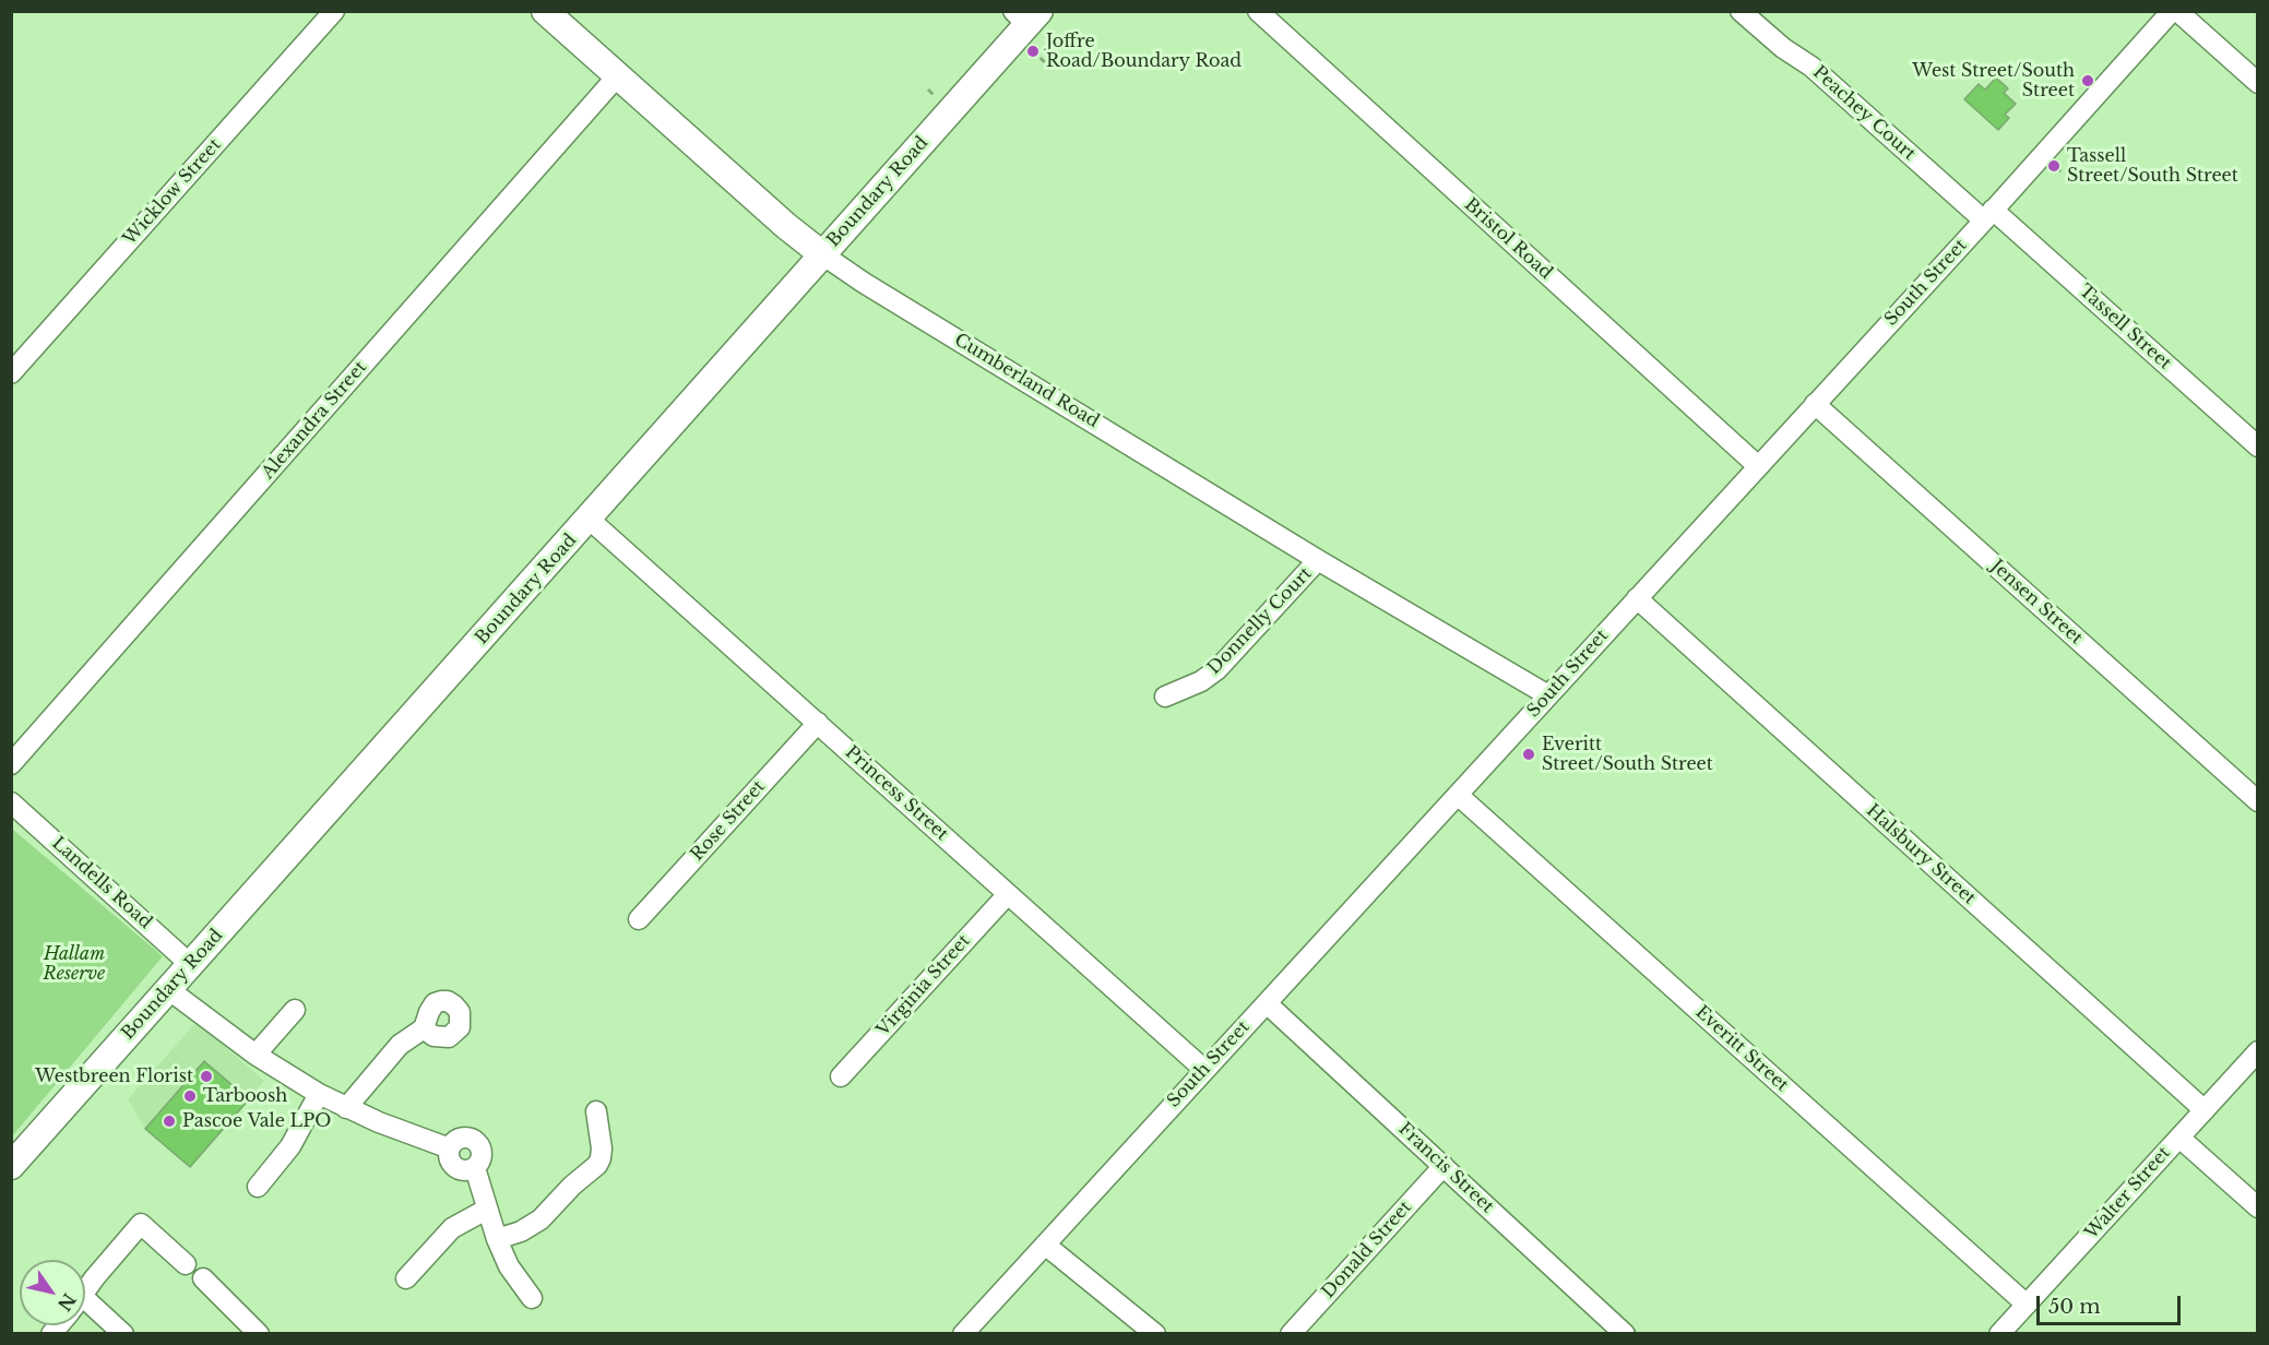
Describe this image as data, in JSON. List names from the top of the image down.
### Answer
{
  "streets": {
    "main road": ["Boundary Road", "Cumberland Road"],
    "street": [
      "Peachey Court",
      "Wicklow Street",
      "Bristol Road",
      "South Street",
      "Tassell Street",
      "Alexandra Street",
      "Jensen Street",
      "Donnelly Court",
      "Princess Street",
      "Rose Street",
      "Halsbury Street",
      "Landells Road",
      "Virginia Street",
      "Everitt Street",
      "Francis Street",
      "Walter Street",
      "Donald Street"
    ]
  },
  "crossings": [
    ["Peachey Court", "South Street"],
    ["Peachey Court", "Tassell Street"],
    ["Boundary Road", "Cumberland Road"],
    ["Boundary Road", "Princess Street"],
    ["Boundary Road", "Landells Road"],
    ["Bristol Road", "South Street"],
    ["South Street", "Tassell Street"],
    ["South Street", "Cumberland Road"],
    ["South Street", "Jensen Street"],
    ["South Street", "Princess Street"],
    ["South Street", "Halsbury Street"],
    ["South Street", "Everitt Street"],
    ["South Street", "Francis Street"],
    ["Cumberland Road", "Alexandra Street"],
    ["Cumberland Road", "Donnelly Court"],
    ["Princess Street", "Rose Street"],
    ["Princess Street", "Virginia Street"],
    ["Halsbury Street", "Walter Street"],
    ["Everitt Street", "Walter Street"],
    ["Francis Street", "Donald Street"]
  ],
  "parks": ["Hallam Reserve"],
  "places": [
    "Joffre Road/Boundary Road",
    "West Street/South Street",
    "Tassell Street/South Street",
    "Everitt Street/South Street",
    "Westbreen Florist",
    "Tarboosh",
    "Pascoe Vale LPO"
  ],
  "scale_bar": "50 m",
  "north": "bottom right"
}
